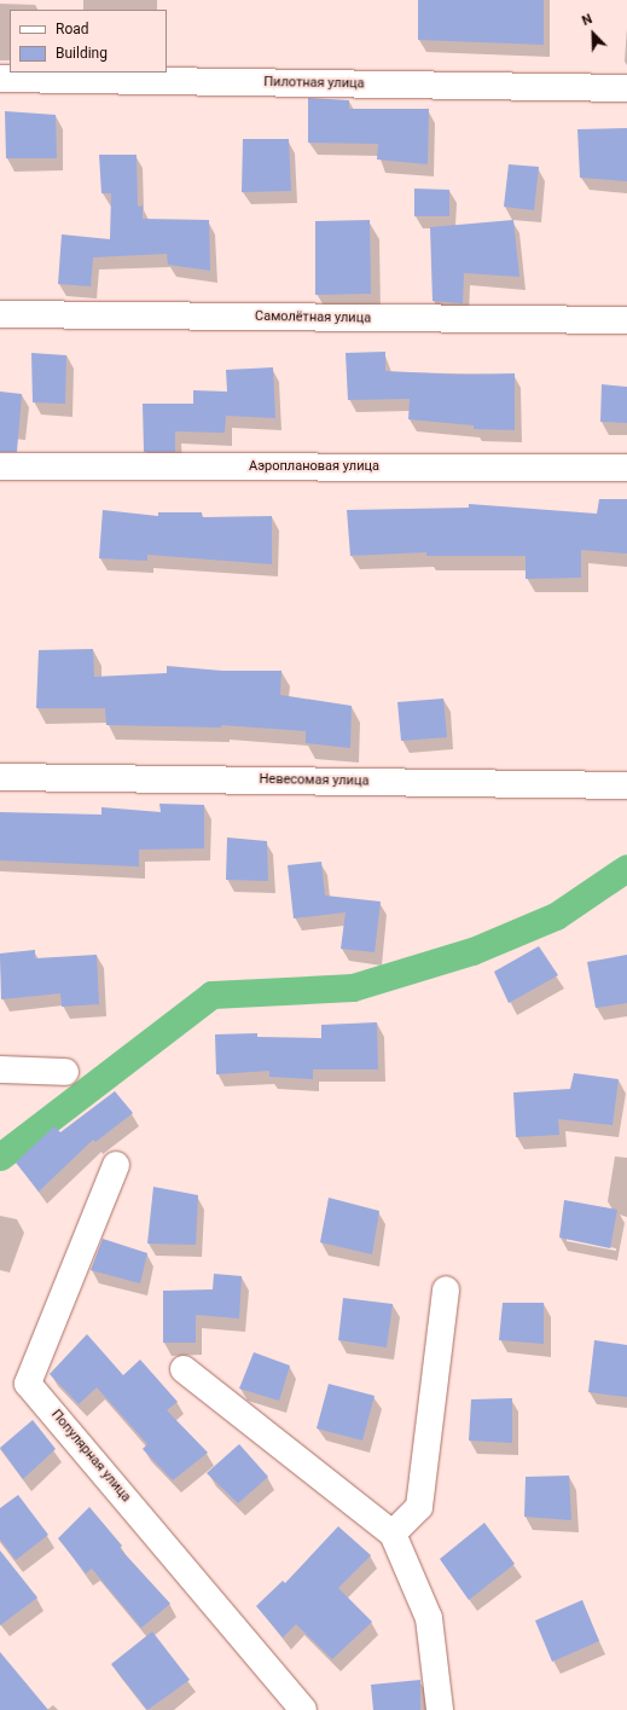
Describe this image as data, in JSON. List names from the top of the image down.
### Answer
{
  "streets": {
    "street": [
      "Пилотная улица",
      "Самолётная улица",
      "Аэроплановая улица",
      "Невесомая улица",
      "Популярная улица"
    ]
  },
  "legend": ["Road", "Building"],
  "north": "top left"
}
